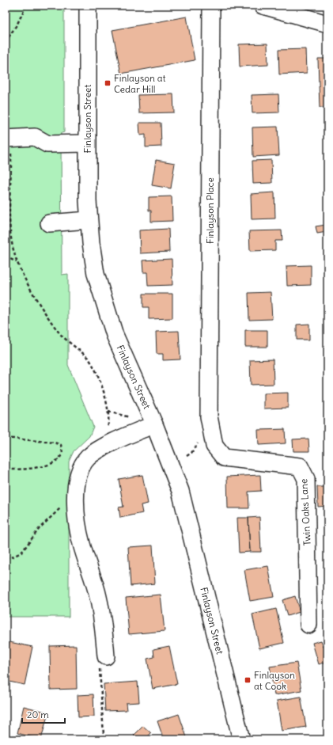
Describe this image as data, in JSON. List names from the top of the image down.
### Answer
{
  "streets": {
    "street": ["Finlayson Street", "Finlayson Place", "Twin Oaks Lane"]
  },
  "crossings": [
    ["Finlayson Place", "Twin Oaks Lane"]
  ],
  "places": {
    "transit": ["Finlayson at Cedar Hill", "Finlayson at Cook"]
  },
  "scale_bar": "20 m"
}
